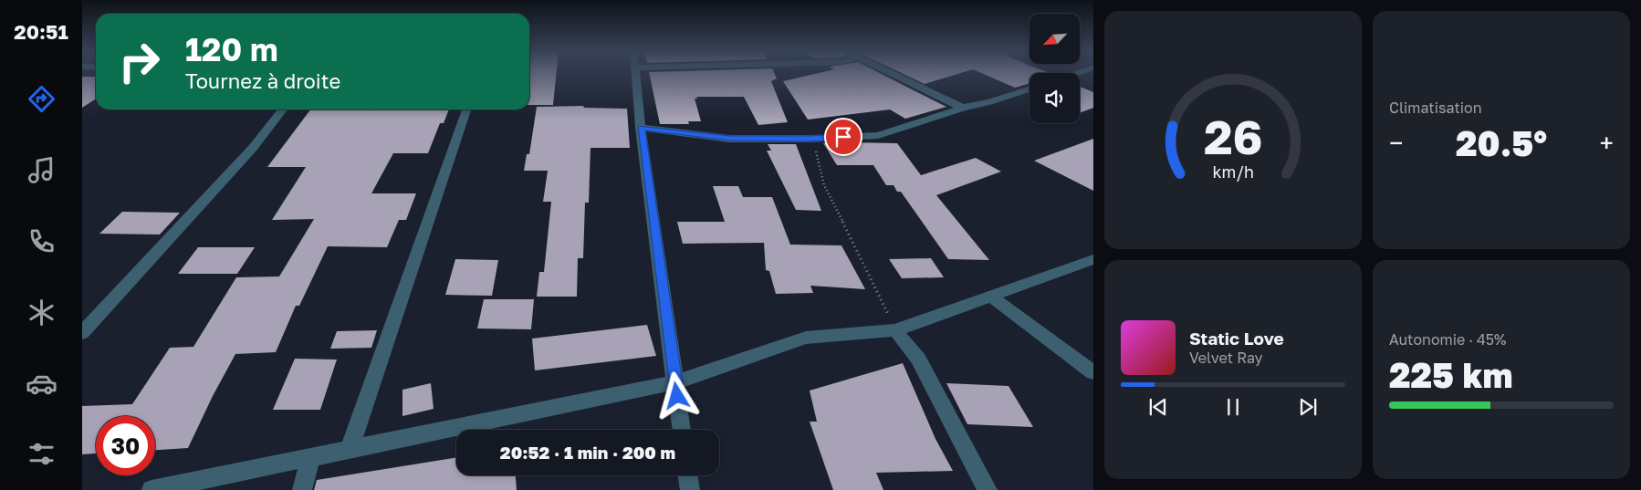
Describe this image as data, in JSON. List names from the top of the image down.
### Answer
{
  "north": "bottom left",
  "page": {
    "tabs": "20:51",
    "tile": [
      "Climatisation",
      ["Autonomie · 45%", "225 km"]
    ],
    "turn": ["120 m", "Tournez à droite"],
    "heat": ["−", "20.5°", "+"],
    "song": ["Static Love", "Velvet Ray"],
    "limit": "30",
    "trip": "20:52 · 1 min · 200 m",
    "gauge": ["26", "km/h"]
  }
}
